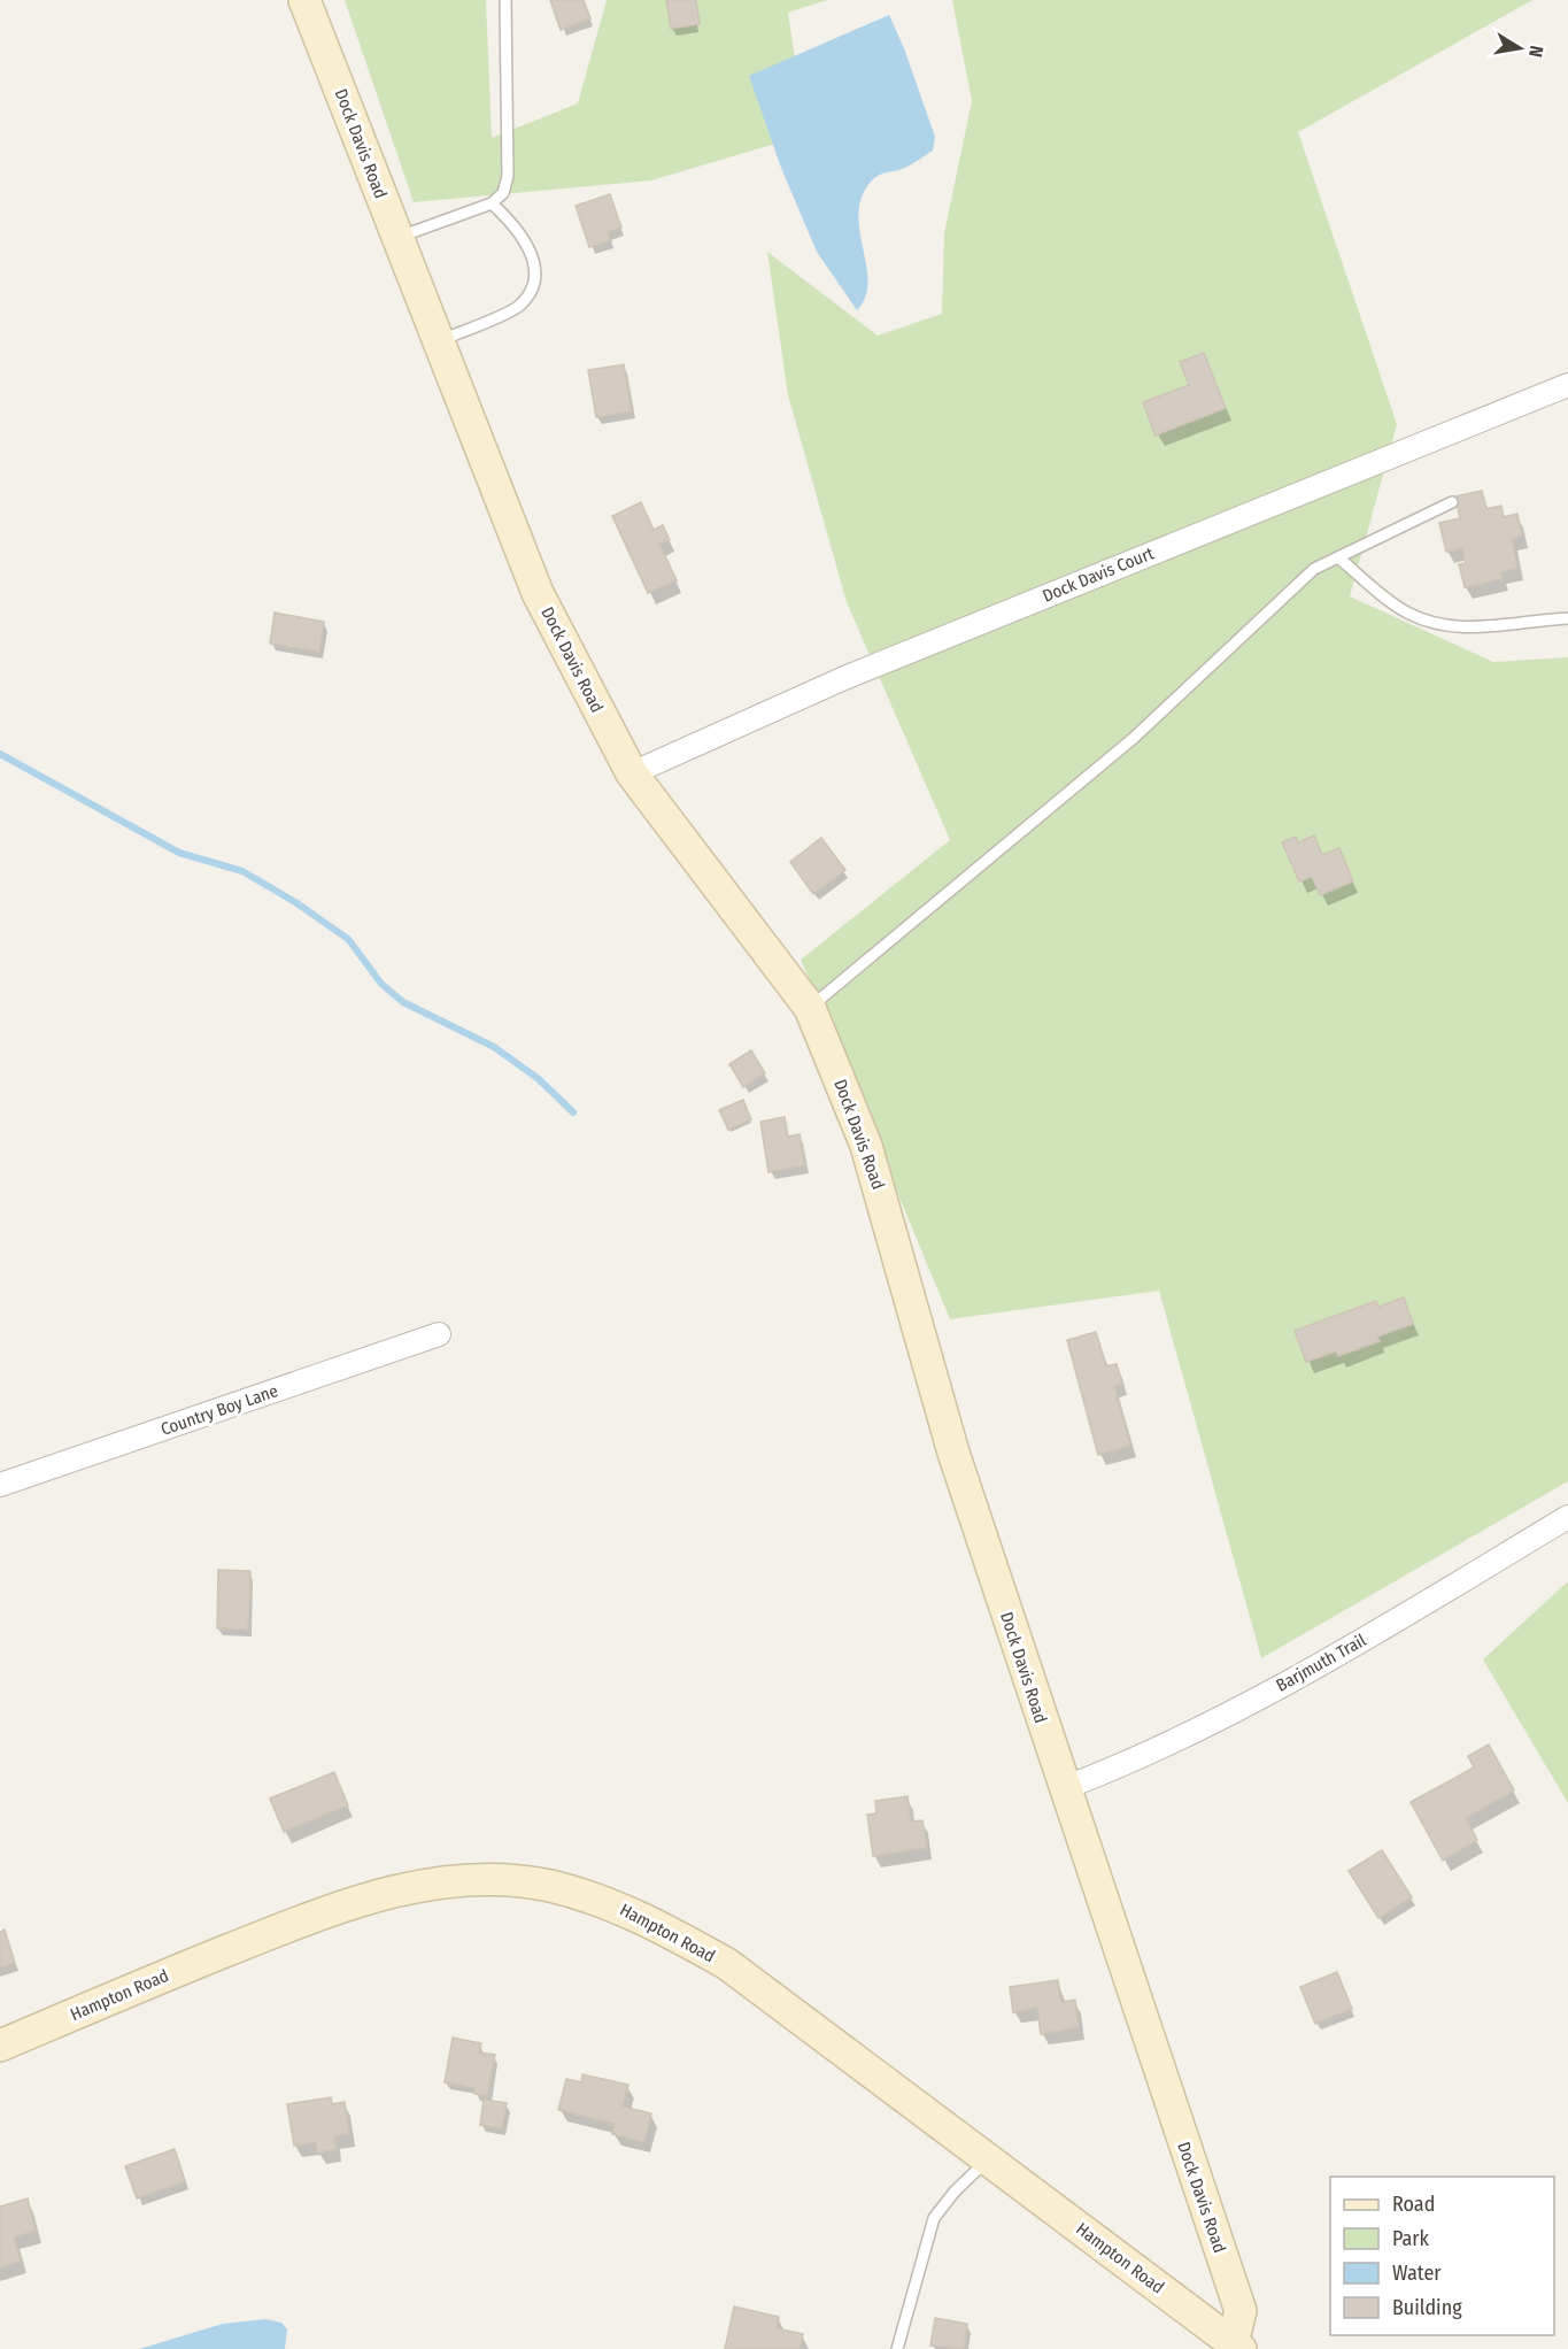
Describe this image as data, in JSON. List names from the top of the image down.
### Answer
{
  "streets": {
    "street": [
      "Dock Davis Road",
      "Dock Davis Court",
      "Country Boy Lane",
      "Barjmuth Trail",
      "Hampton Road"
    ]
  },
  "crossings": [
    ["Dock Davis Road", "Dock Davis Court"],
    ["Dock Davis Road", "Barjmuth Trail"],
    ["Dock Davis Road", "Hampton Road"]
  ],
  "legend": [
    "Road",
    "Park",
    "Water",
    "Building"
  ],
  "north": "right"
}
